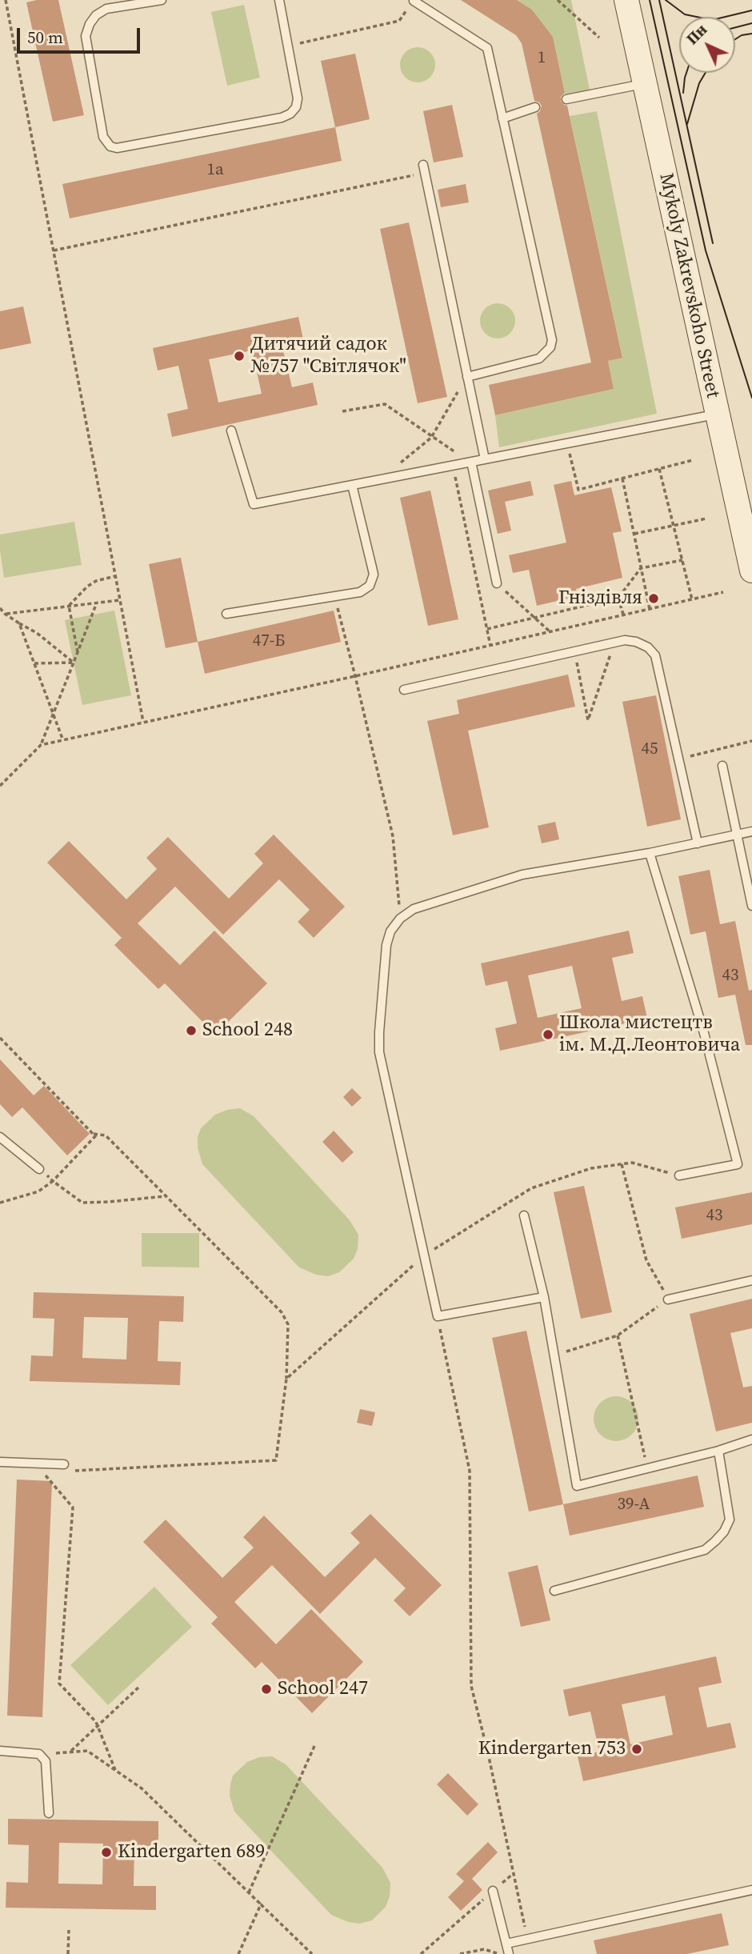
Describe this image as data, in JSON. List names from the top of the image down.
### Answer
{
  "streets": {
    "street": ["Mykoly Zakrevskoho Street"]
  },
  "places": [
    "Дитячий садок №757 \"Світлячок\"",
    "Гніздівля",
    "School 248",
    "Школа мистецтв ім. М.Д.Леонтовича",
    "School 247",
    "Kindergarten 753",
    "Kindergarten 689"
  ],
  "house_numbers": [
    "1",
    "1а",
    "47-Б",
    "45",
    "43",
    "43",
    "39-А"
  ],
  "scale_bar": "50 m",
  "north": "top left"
}
